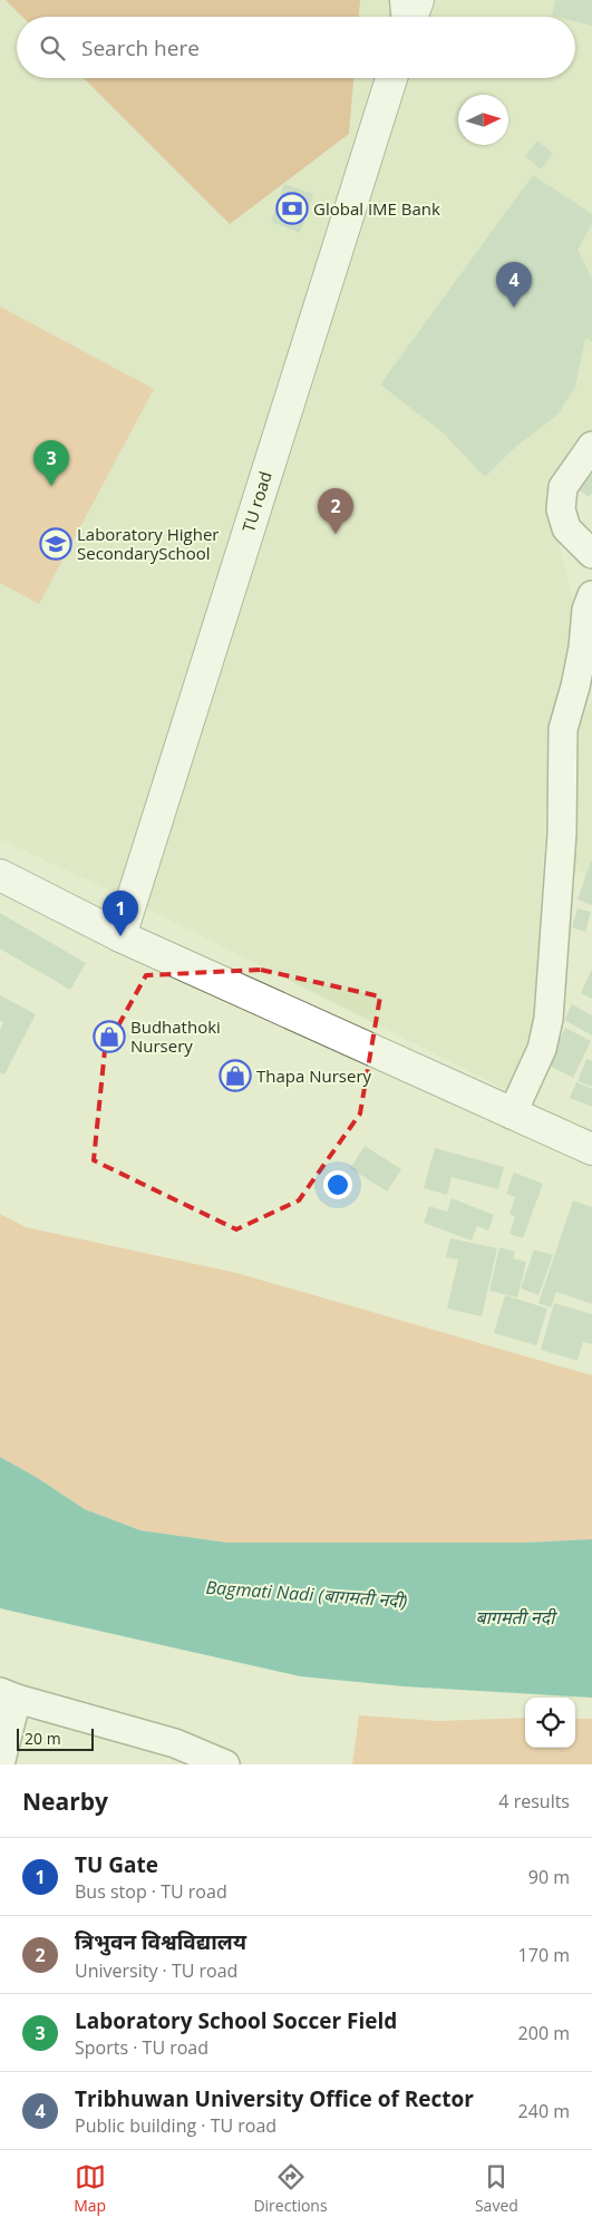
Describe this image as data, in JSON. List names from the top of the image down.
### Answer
{
  "streets": {
    "street": ["TU road"]
  },
  "water": ["Bagmati Nadi (बागमती नदी)", "बागमती नदी"],
  "places": {
    "bank": ["Global IME Bank"],
    "school or university": ["Laboratory Higher SecondarySchool"],
    "shop": ["Budhathoki Nursery", "Thapa Nursery"]
  },
  "scale_bar": "20 m",
  "north": "right",
  "page": {
    "search": "Search here",
    "pins": [
      "4",
      "3",
      "2",
      "1"
    ],
    "scale": "20 m",
    "heading": ["Nearby", "4 results"],
    "list": [
      {
        "mark": "1",
        "name": "TU Gate",
        "note": "Bus stop · TU road",
        "value": "90 m"
      },
      {
        "mark": "2",
        "name": "त्रिभुवन विश्वविद्यालय",
        "note": "University · TU road",
        "value": "170 m"
      },
      {
        "mark": "3",
        "name": "Laboratory School Soccer Field",
        "note": "Sports · TU road",
        "value": "200 m"
      },
      {
        "mark": "4",
        "name": "Tribhuwan University Office of Rector",
        "note": "Public building · TU road",
        "value": "240 m"
      }
    ],
    "nav": ["Map", "Directions", "Saved"]
  }
}
